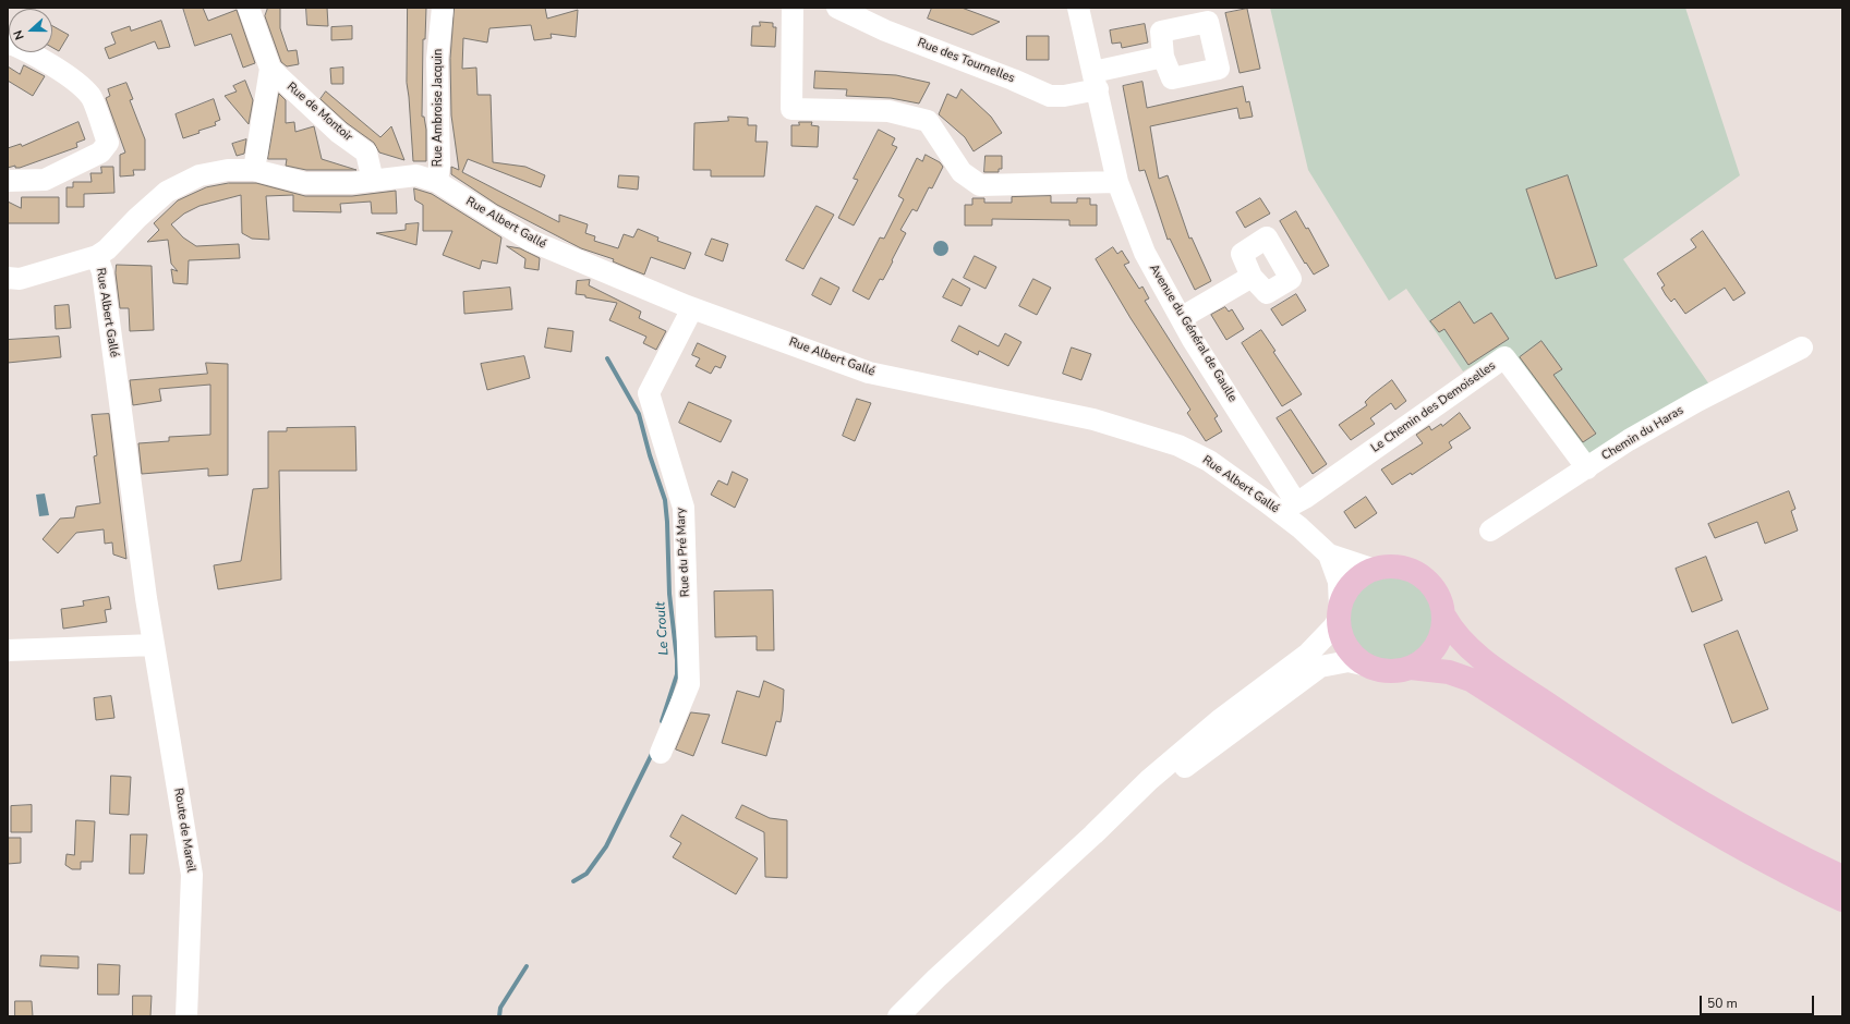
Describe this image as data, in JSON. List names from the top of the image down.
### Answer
{
  "streets": {
    "street": [
      "Rue des Tournelles",
      "Rue Ambroise Jacquin",
      "Rue de Montoir",
      "Rue Albert Gallé",
      "Avenue du Général de Gaulle",
      "Le Chemin des Demoiselles",
      "Chemin du Haras",
      "Rue du Pré Mary",
      "Route de Mareil"
    ]
  },
  "crossings": [
    ["Rue des Tournelles", "Avenue du Général de Gaulle"],
    ["Rue Ambroise Jacquin", "Rue Albert Gallé"],
    ["Rue de Montoir", "Rue Albert Gallé"],
    ["Rue Albert Gallé", "Avenue du Général de Gaulle"],
    ["Rue Albert Gallé", "Le Chemin des Demoiselles"],
    ["Rue Albert Gallé", "Rue du Pré Mary"],
    ["Rue Albert Gallé", "Route de Mareil"],
    ["Avenue du Général de Gaulle", "Le Chemin des Demoiselles"],
    ["Le Chemin des Demoiselles", "Chemin du Haras"]
  ],
  "water": ["Le Croult"],
  "scale_bar": "50 m",
  "north": "left"
}
